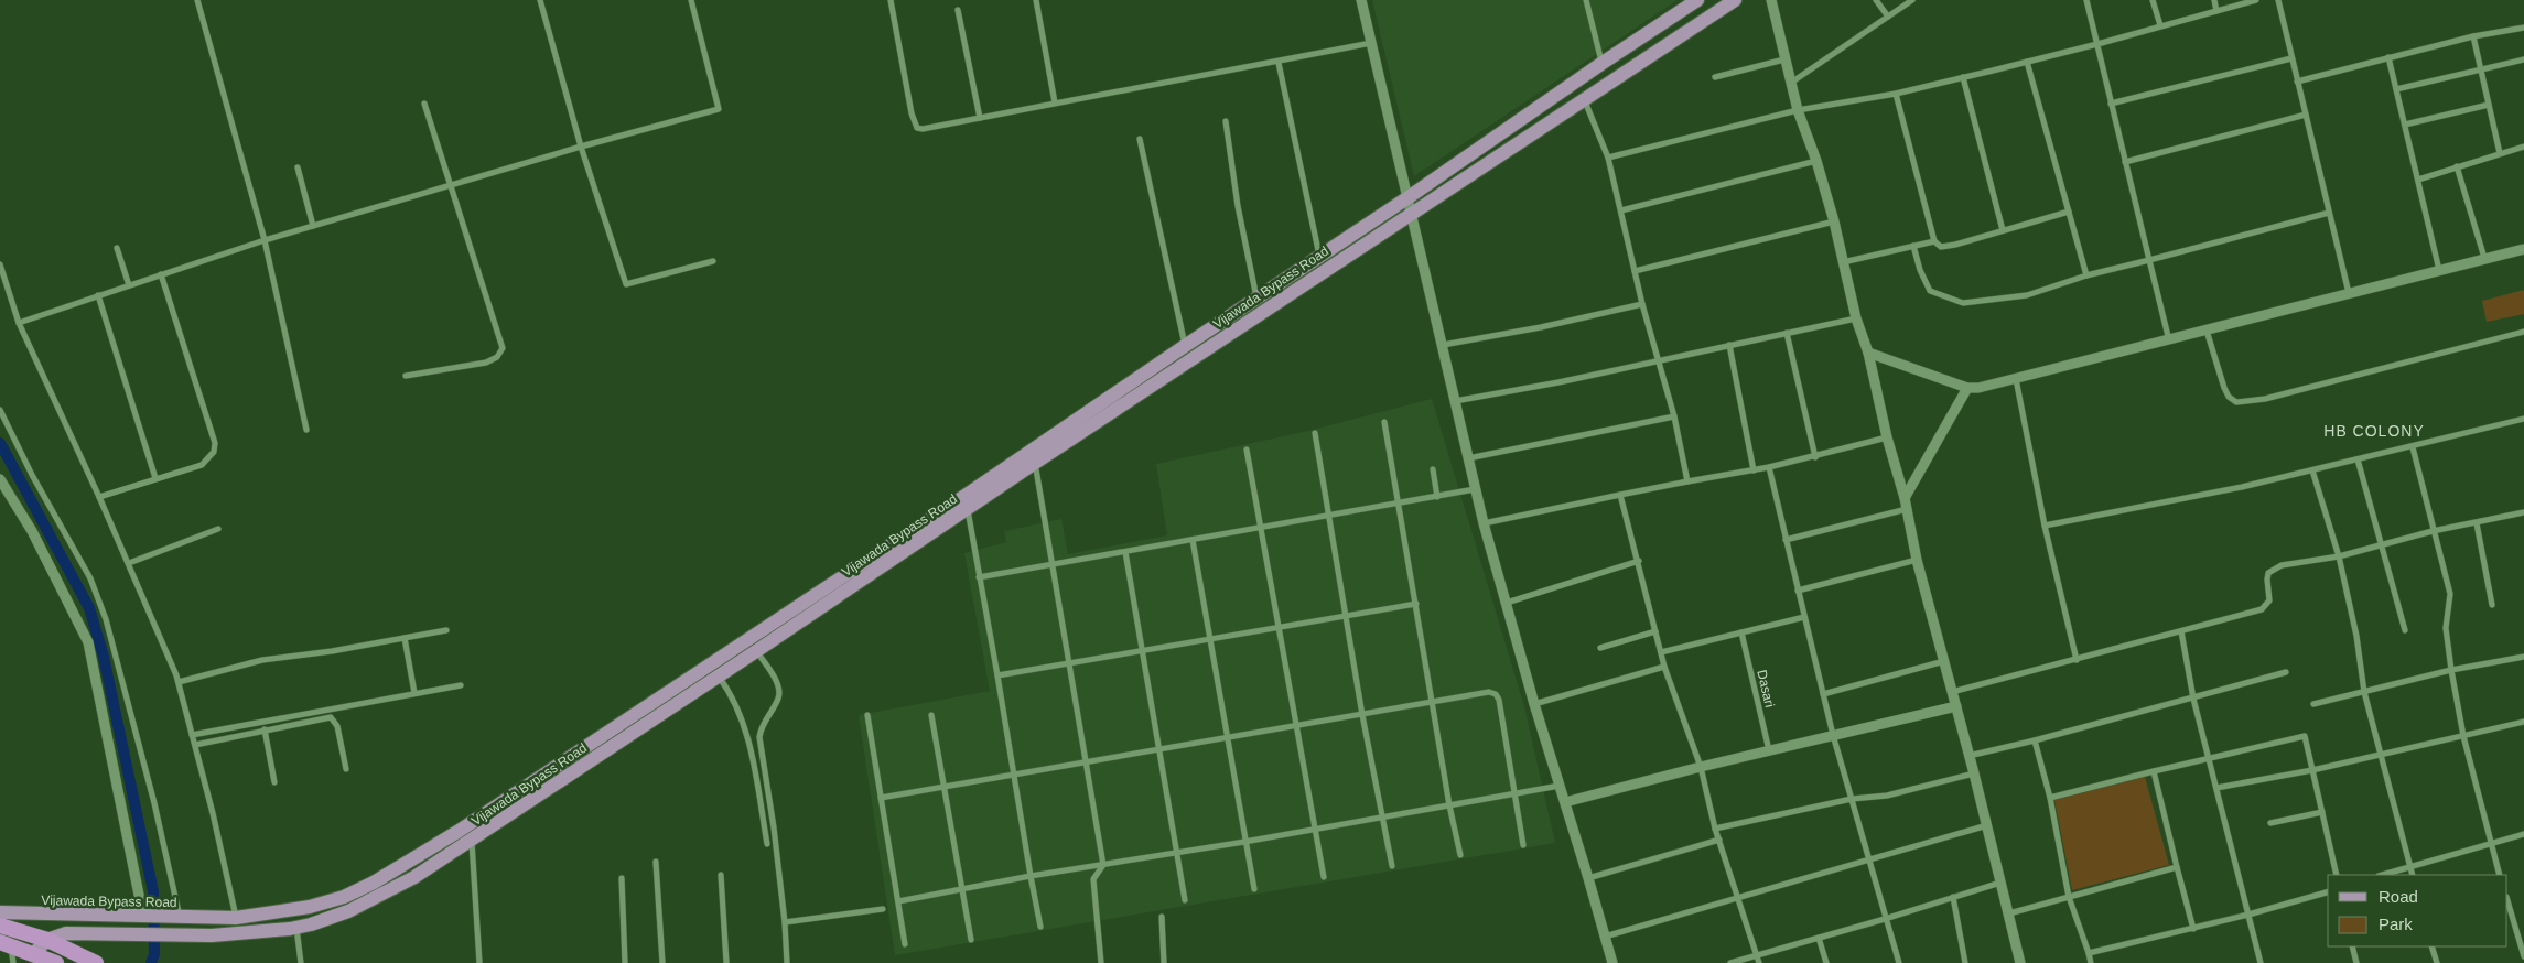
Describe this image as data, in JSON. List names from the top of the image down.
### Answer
{
  "streets": {
    "main road": ["Vijawada Bypass Road"],
    "street": ["Dasari"]
  },
  "districts": ["HB COLONY"],
  "legend": ["Road", "Park"]
}
